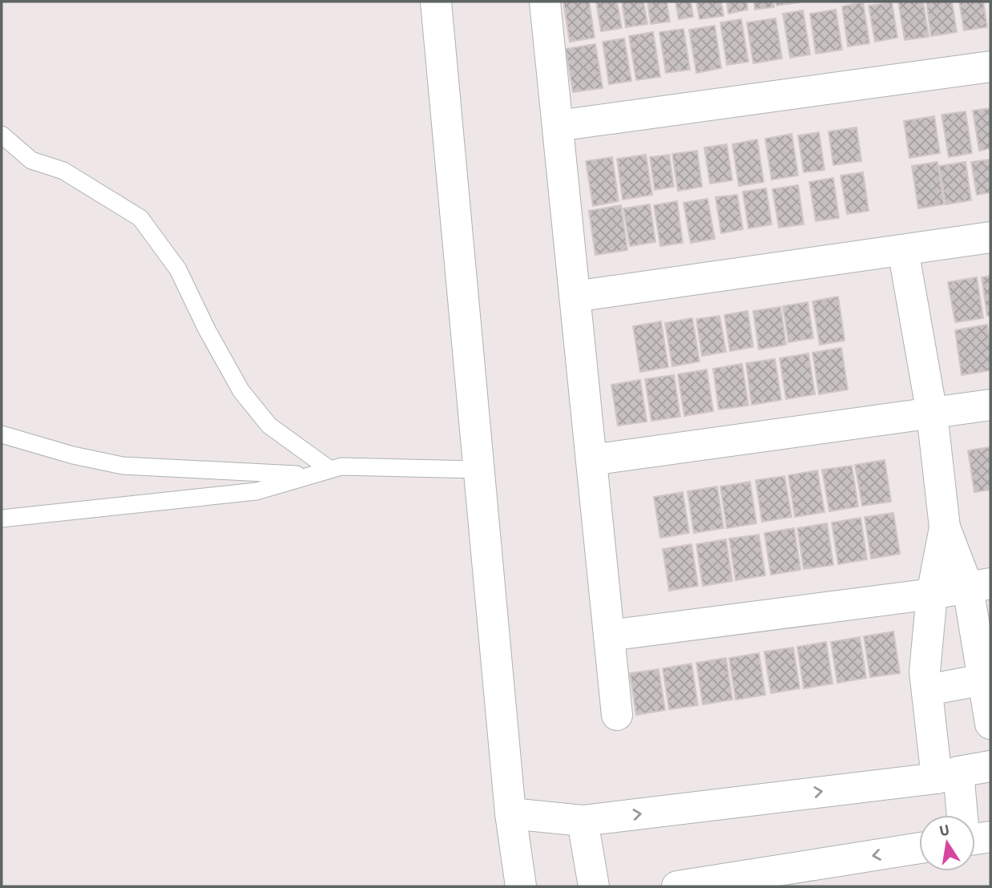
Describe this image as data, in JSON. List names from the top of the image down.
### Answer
{
  "north": "top"
}
